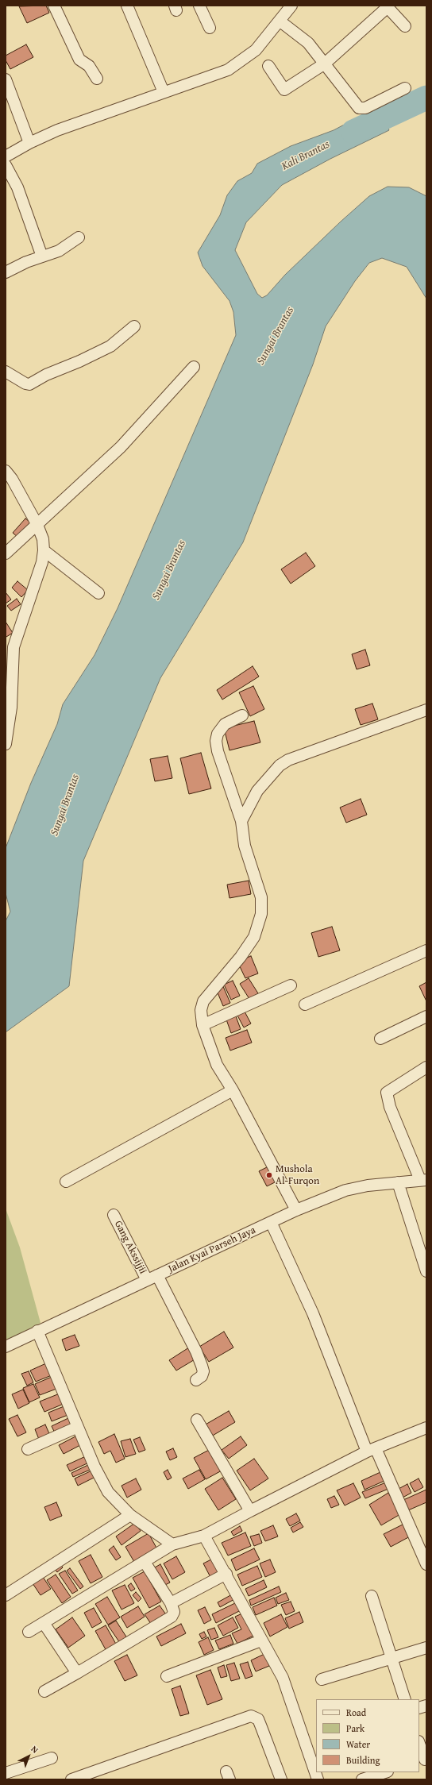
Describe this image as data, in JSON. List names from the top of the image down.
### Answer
{
  "streets": {
    "street": ["Gang Akssijjii", "Jalan Kyai Parseh Jaya"]
  },
  "crossings": [
    ["Gang Akssijjii", "Jalan Kyai Parseh Jaya"]
  ],
  "water": ["Kali Brantas", "Sungai Brantas"],
  "places": ["Mushola Al-Furqon"],
  "legend": [
    "Road",
    "Park",
    "Water",
    "Building"
  ],
  "north": "top right"
}
